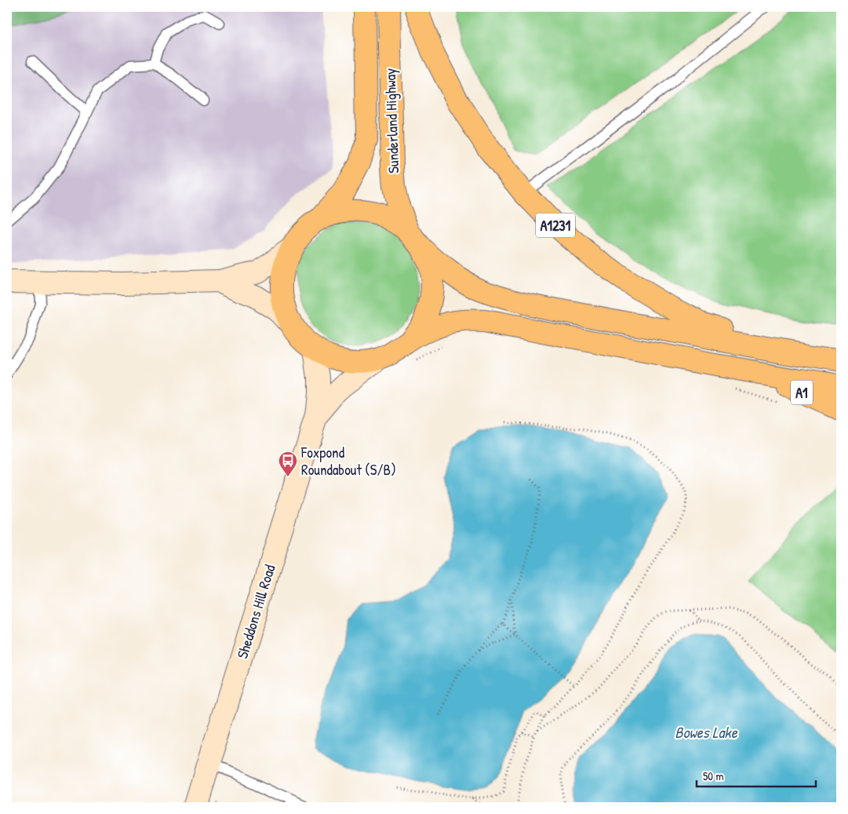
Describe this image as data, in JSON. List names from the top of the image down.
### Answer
{
  "streets": {
    "highway": ["Sunderland Highway", "A1231", "A1"],
    "street": ["Sheddons Hill Road"]
  },
  "crossings": [
    ["Sunderland Highway", "A1231"]
  ],
  "water": ["Bowes Lake"],
  "places": {
    "bus stop": ["Foxpond Roundabout (S/B)"]
  },
  "scale_bar": "50 m"
}
